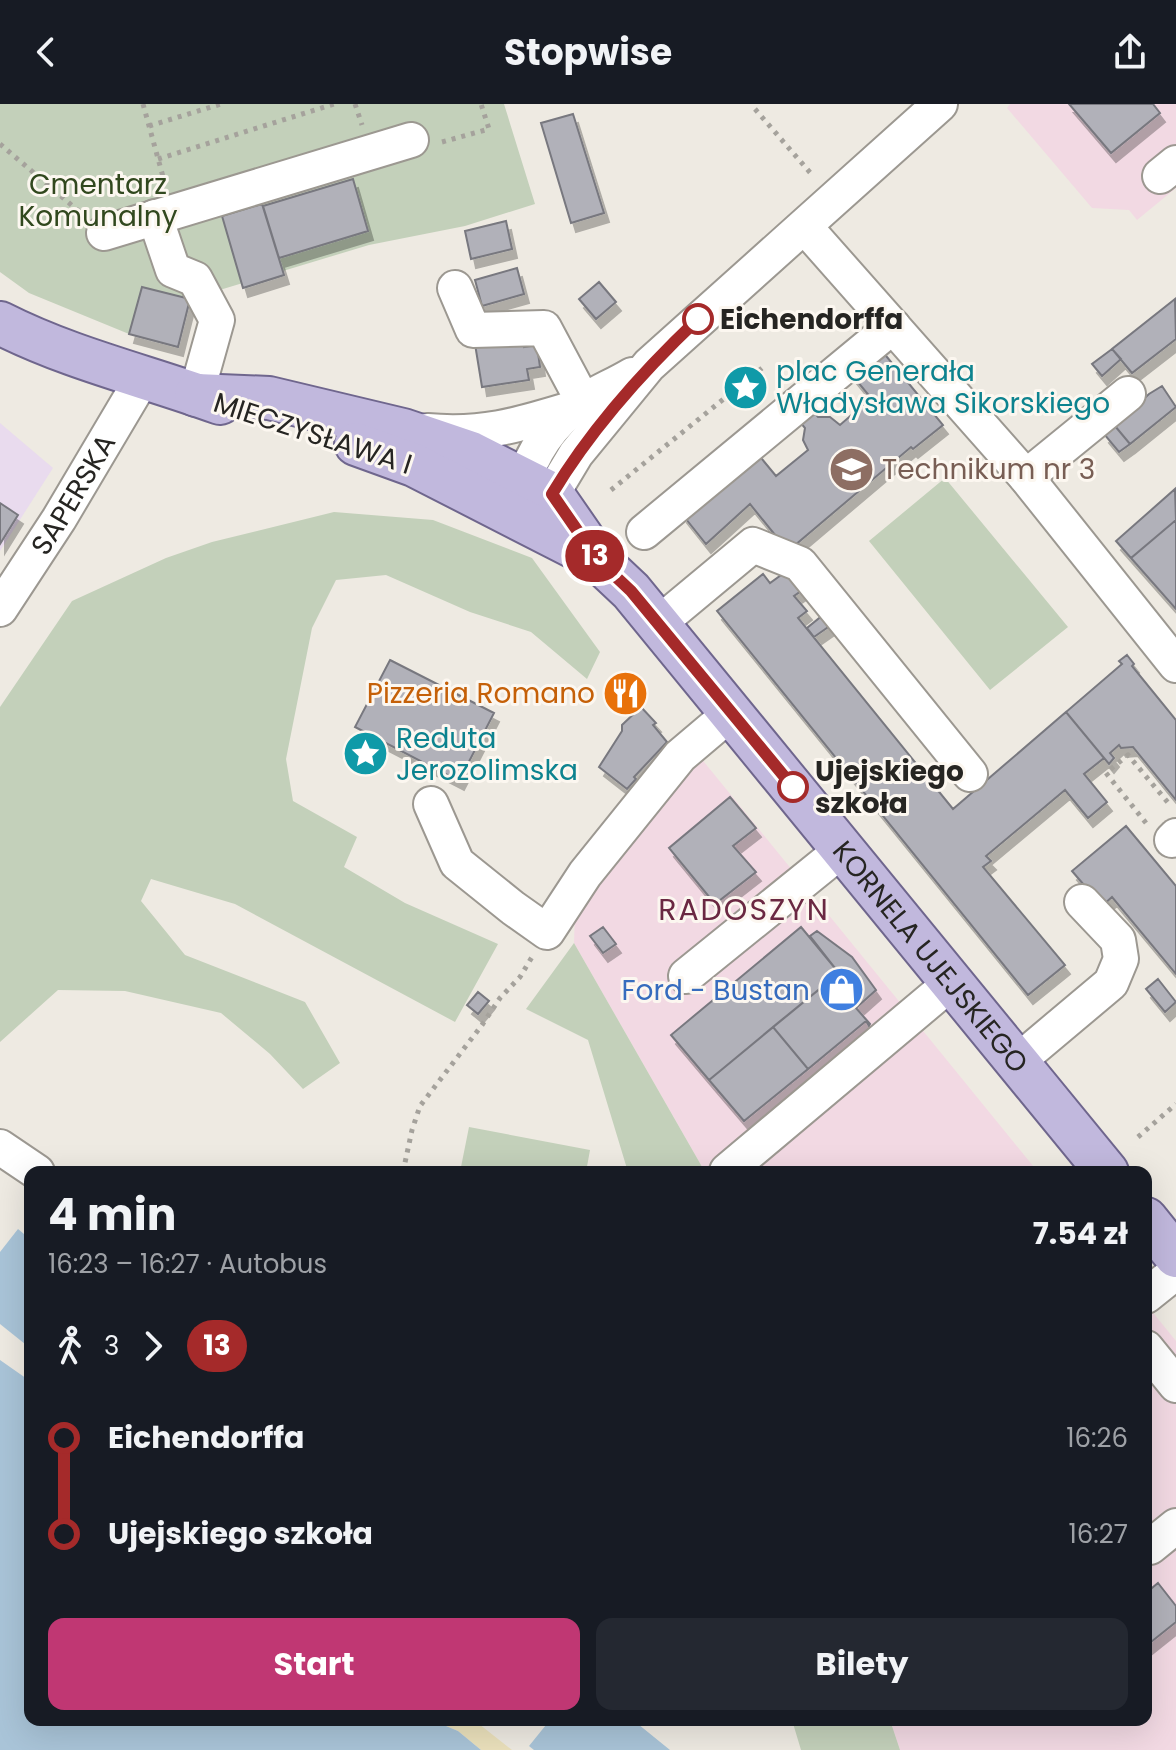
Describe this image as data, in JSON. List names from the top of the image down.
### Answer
{
  "streets": {
    "main road": ["MIECZYSŁAWA I", "KORNELA UJEJSKIEGO"],
    "street": ["SAPERSKA"]
  },
  "crossings": [
    ["MIECZYSŁAWA I", "SAPERSKA"],
    ["MIECZYSŁAWA I", "KORNELA UJEJSKIEGO"]
  ],
  "districts": ["RADOSZYN"],
  "parks": ["Cmentarz Komunalny"],
  "places": {
    "other": ["Eichendorffa", "Ujejskiego szkoła"],
    "place": ["plac Generała Władysława Sikorskiego", "Reduta Jerozolimska"],
    "school or university": ["Technikum nr 3"],
    "restaurant": ["Pizzeria Romano"],
    "shop": ["Ford - Bustan"]
  },
  "lines": ["bus line 13"],
  "page": {
    "header": "Stopwise",
    "on_map": "13",
    "heading": ["4 min", "16:23 – 16:27 · Autobus", "7.54 zł"],
    "legs": ["3", "13"],
    "list": [
      {
        "name": "Eichendorffa",
        "value": "16:26"
      },
      {
        "name": "Ujejskiego szkoła",
        "value": "16:27"
      }
    ],
    "buttons": ["Start", "Bilety"]
  }
}
